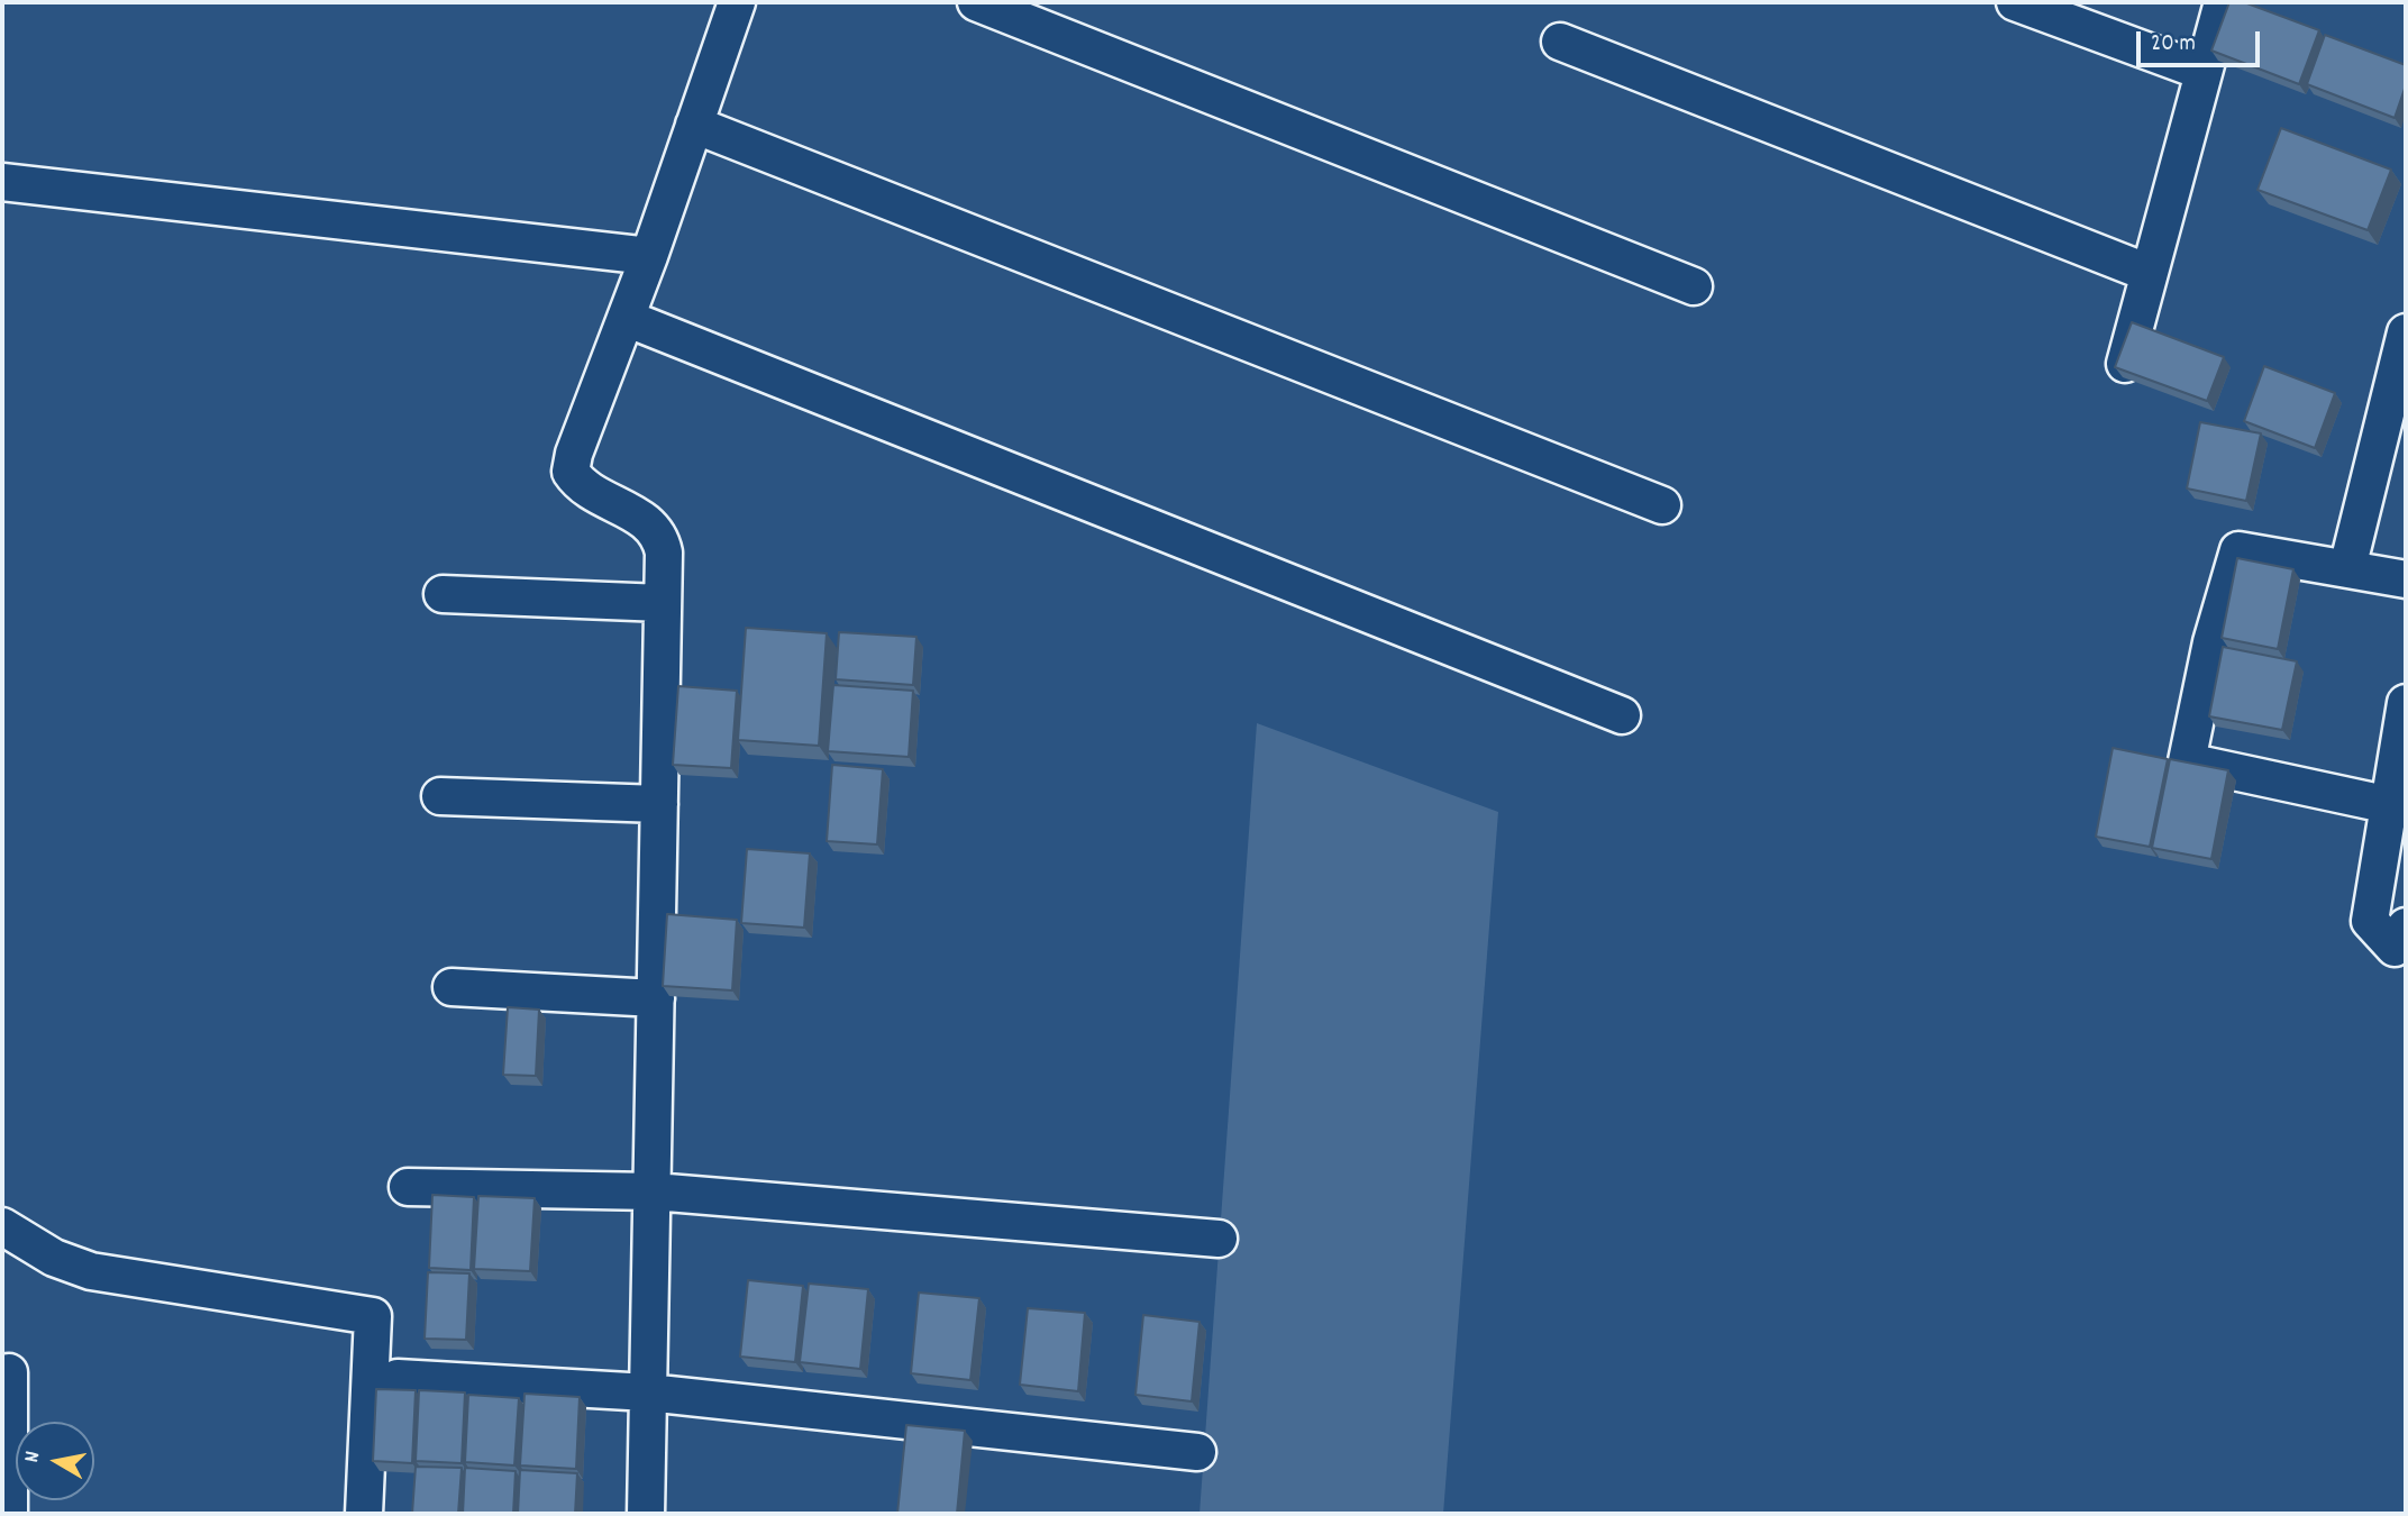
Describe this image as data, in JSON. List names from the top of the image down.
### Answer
{
  "scale_bar": "20 m",
  "north": "left"
}
